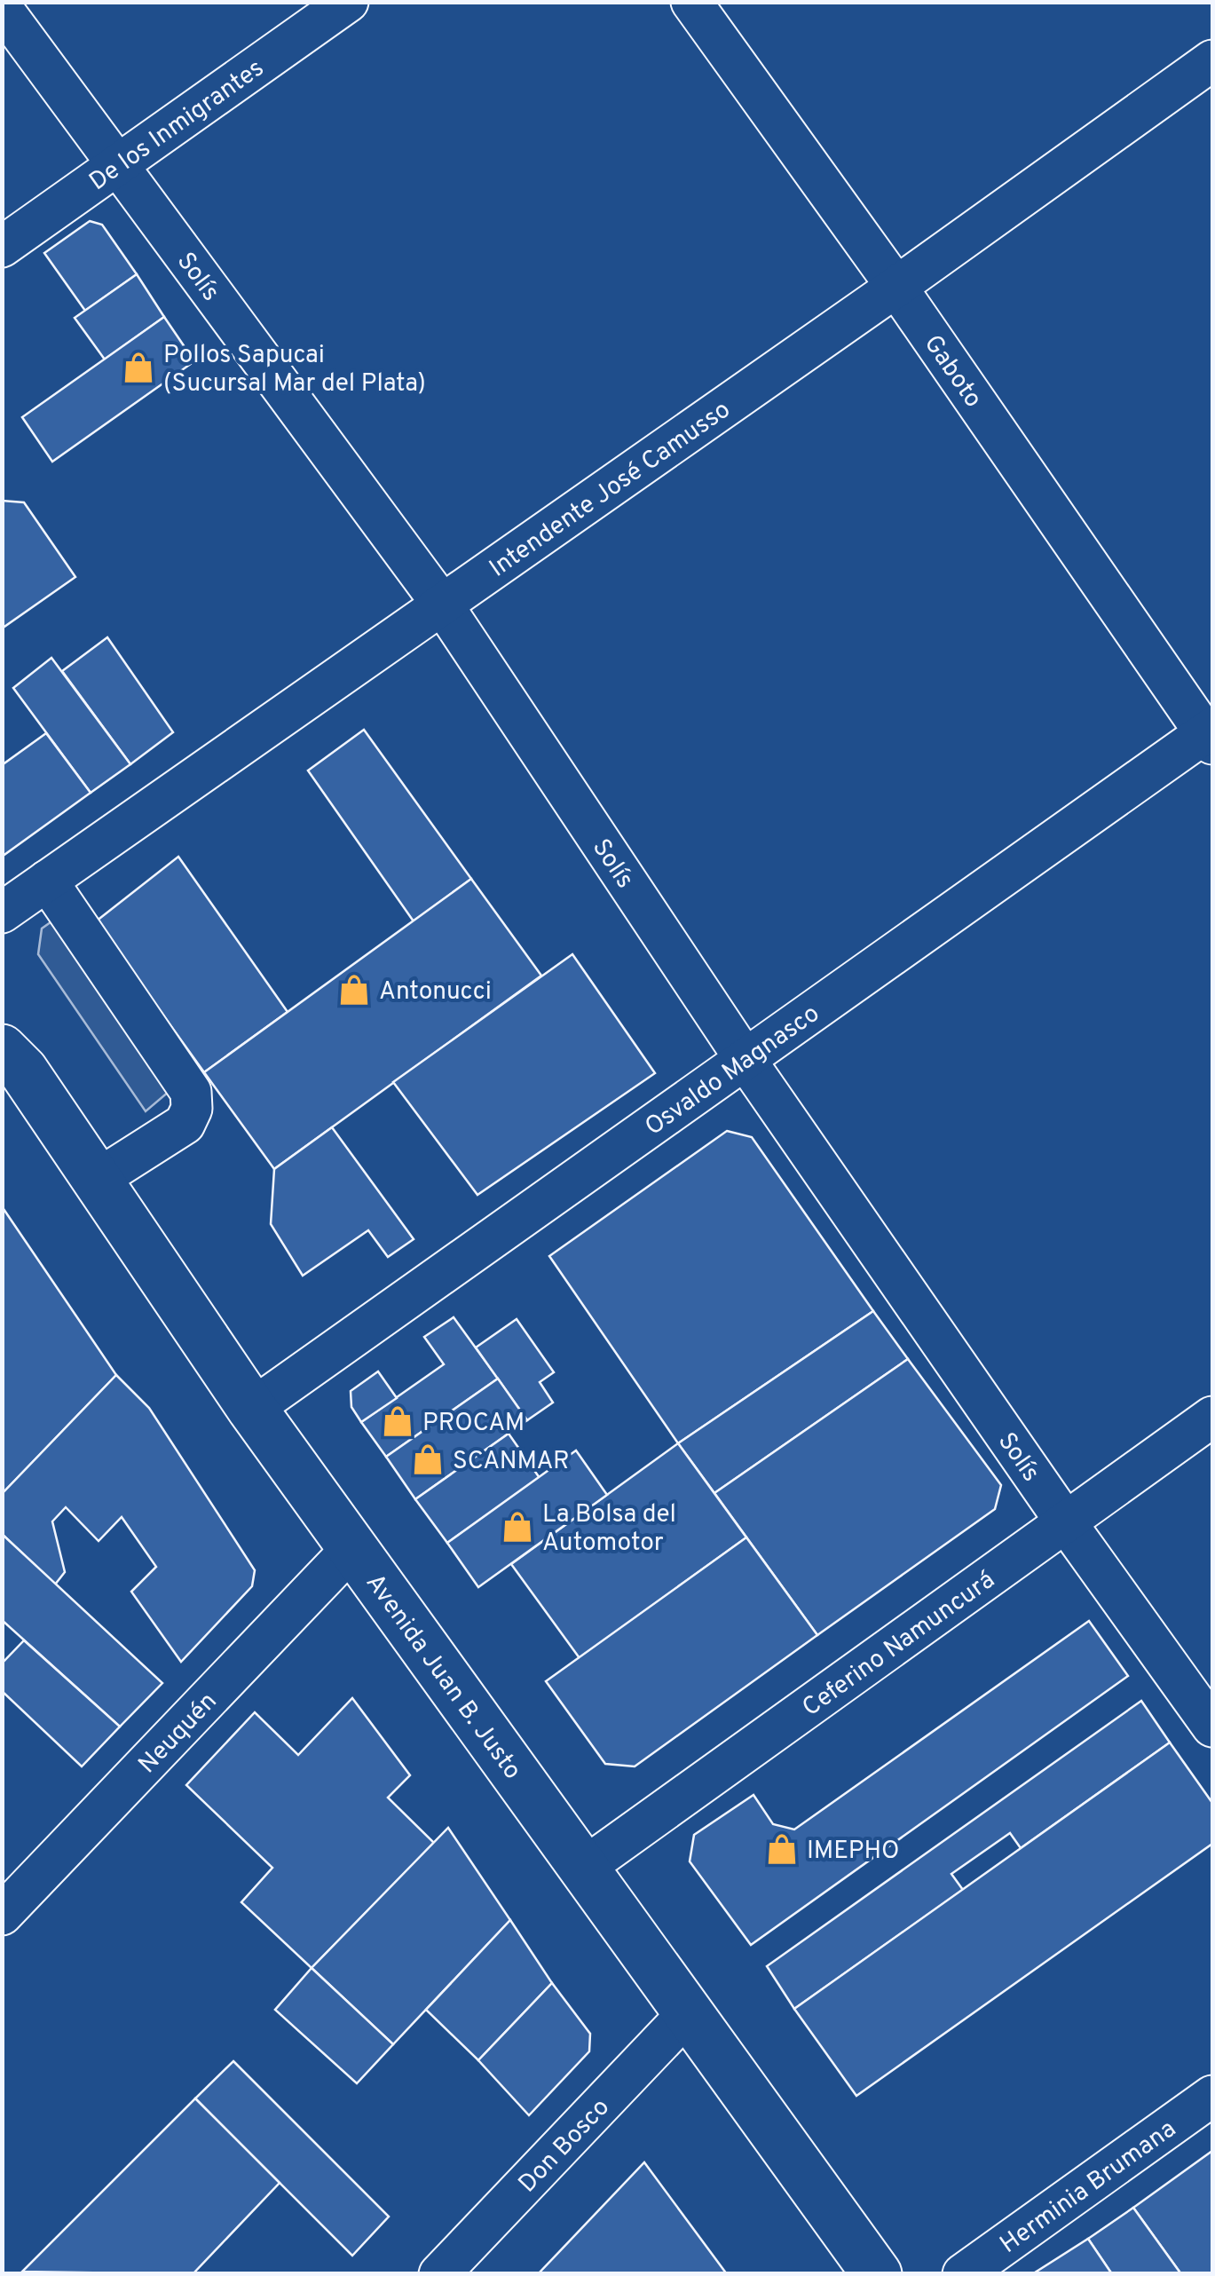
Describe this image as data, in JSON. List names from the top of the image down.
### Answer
{
  "streets": {
    "main road": ["Avenida Juan B. Justo"],
    "street": [
      "De los Inmigrantes",
      "Solís",
      "Gaboto",
      "Intendente José Camusso",
      "Osvaldo Magnasco",
      "Ceferino Namuncurá",
      "Neuquén",
      "Don Bosco",
      "Herminia Brumana"
    ]
  },
  "crossings": [
    ["De los Inmigrantes", "Solís"],
    ["Solís", "Intendente José Camusso"],
    ["Solís", "Osvaldo Magnasco"],
    ["Solís", "Ceferino Namuncurá"],
    ["Gaboto", "Intendente José Camusso"],
    ["Gaboto", "Osvaldo Magnasco"],
    ["Osvaldo Magnasco", "Avenida Juan B. Justo"],
    ["Ceferino Namuncurá", "Avenida Juan B. Justo"],
    ["Avenida Juan B. Justo", "Neuquén"],
    ["Avenida Juan B. Justo", "Don Bosco"]
  ],
  "places": {
    "shop": [
      "Pollos Sapucai (Sucursal Mar del Plata)",
      "Antonucci",
      "PROCAM",
      "SCANMAR",
      "La Bolsa del Automotor",
      "IMEPHO"
    ]
  }
}
